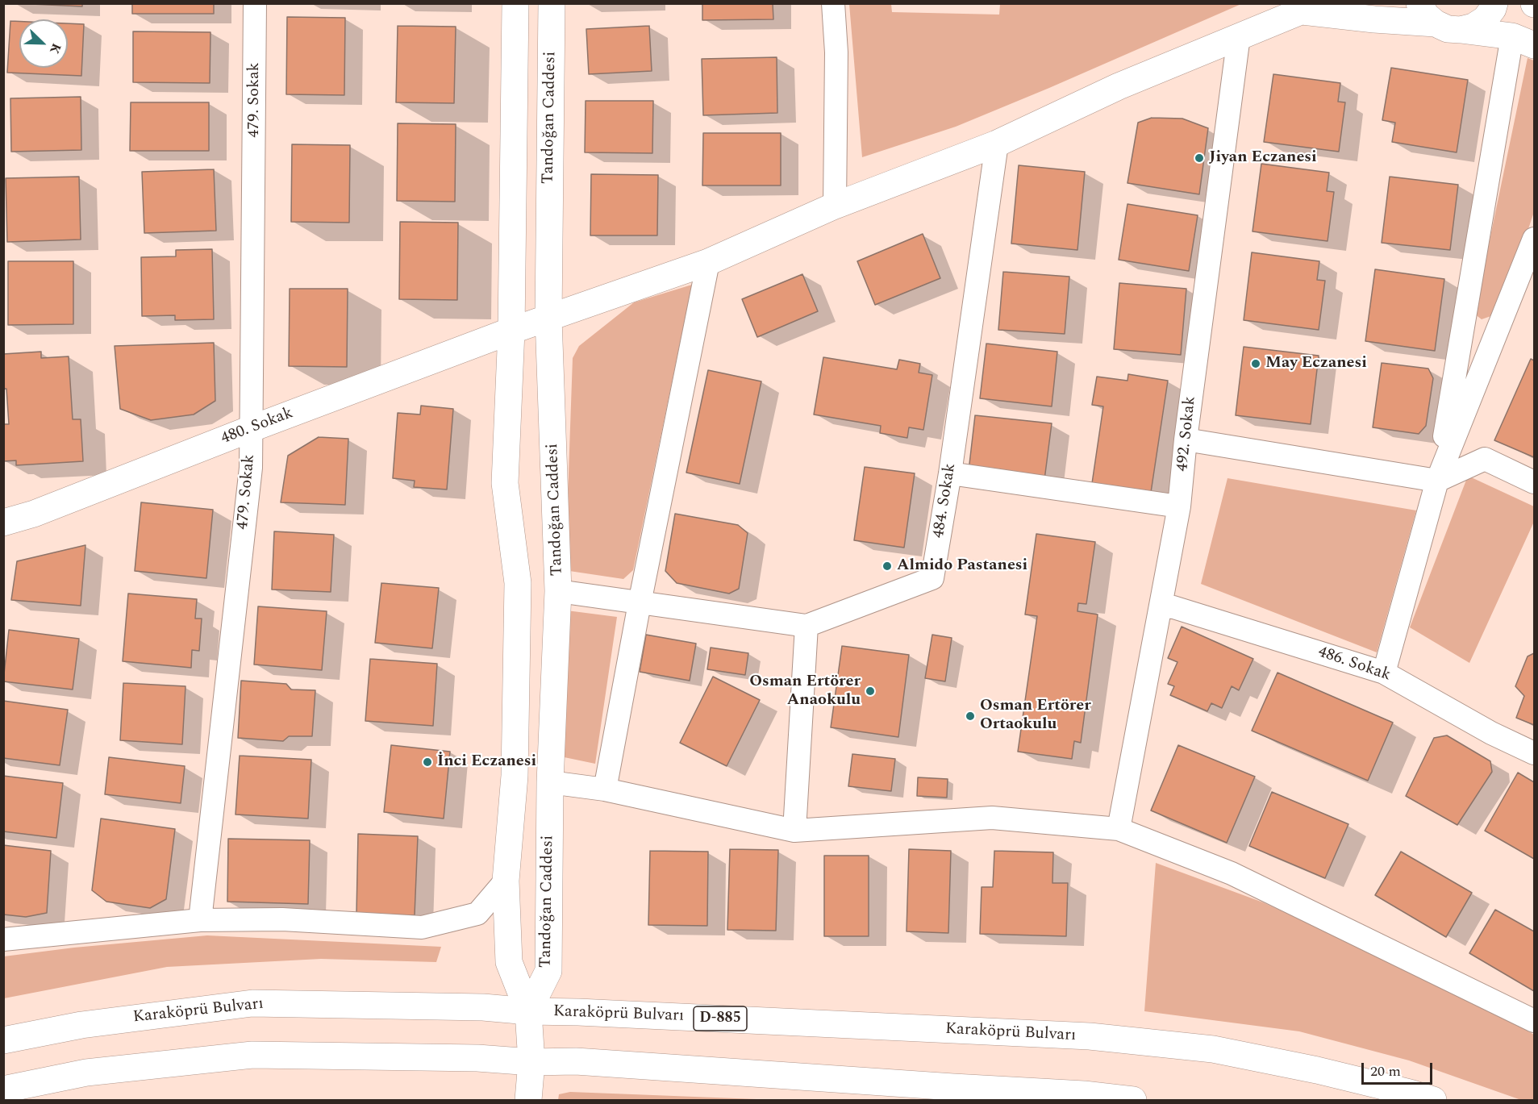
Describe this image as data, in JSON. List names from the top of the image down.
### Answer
{
  "streets": {
    "main road": [
      "Tandoğan Caddesi",
      "480. Sokak",
      "Karaköprü Bulvarı",
      "D-885"
    ],
    "street": [
      "479. Sokak",
      "492. Sokak",
      "484. Sokak",
      "486. Sokak"
    ]
  },
  "crossings": [
    ["479. Sokak", "480. Sokak"],
    ["Tandoğan Caddesi", "480. Sokak"],
    ["Tandoğan Caddesi", "Karaköprü Bulvarı"],
    ["480. Sokak", "492. Sokak"],
    ["480. Sokak", "484. Sokak"],
    ["492. Sokak", "486. Sokak"]
  ],
  "places": [
    "Jiyan Eczanesi",
    "May Eczanesi",
    "Almido Pastanesi",
    "Osman Ertörer Anaokulu",
    "Osman Ertörer Ortaokulu",
    "İnci Eczanesi"
  ],
  "scale_bar": "20 m",
  "north": "bottom right"
}
